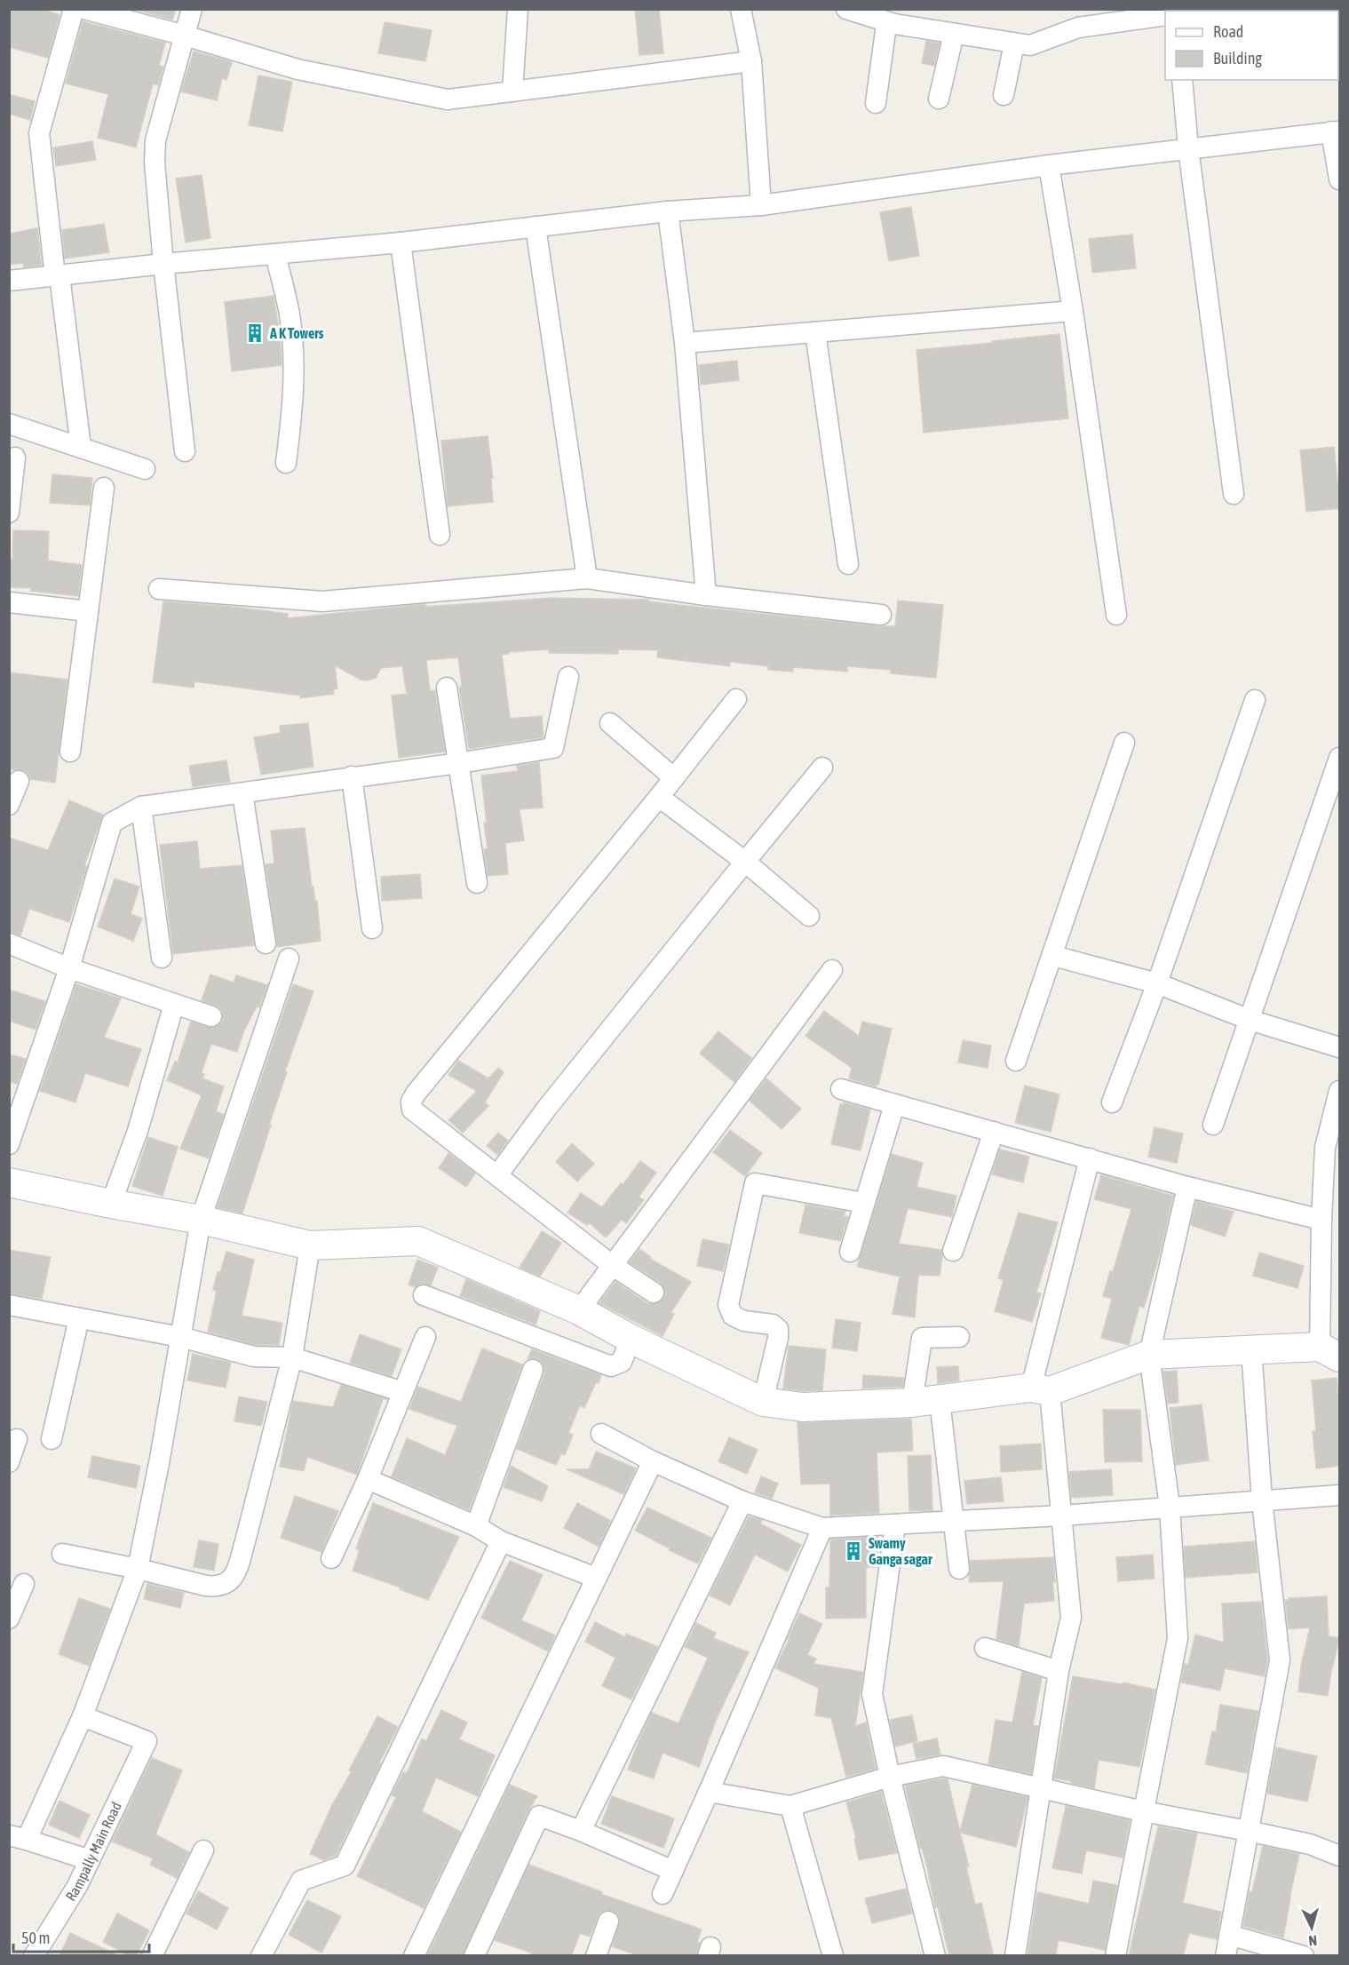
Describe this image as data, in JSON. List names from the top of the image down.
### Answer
{
  "streets": {
    "street": ["Rampally Main Road"]
  },
  "places": {
    "building": ["A K Towers", "Swamy Ganga sagar"]
  },
  "legend": ["Road", "Building"],
  "scale_bar": "50 m",
  "north": "bottom"
}
